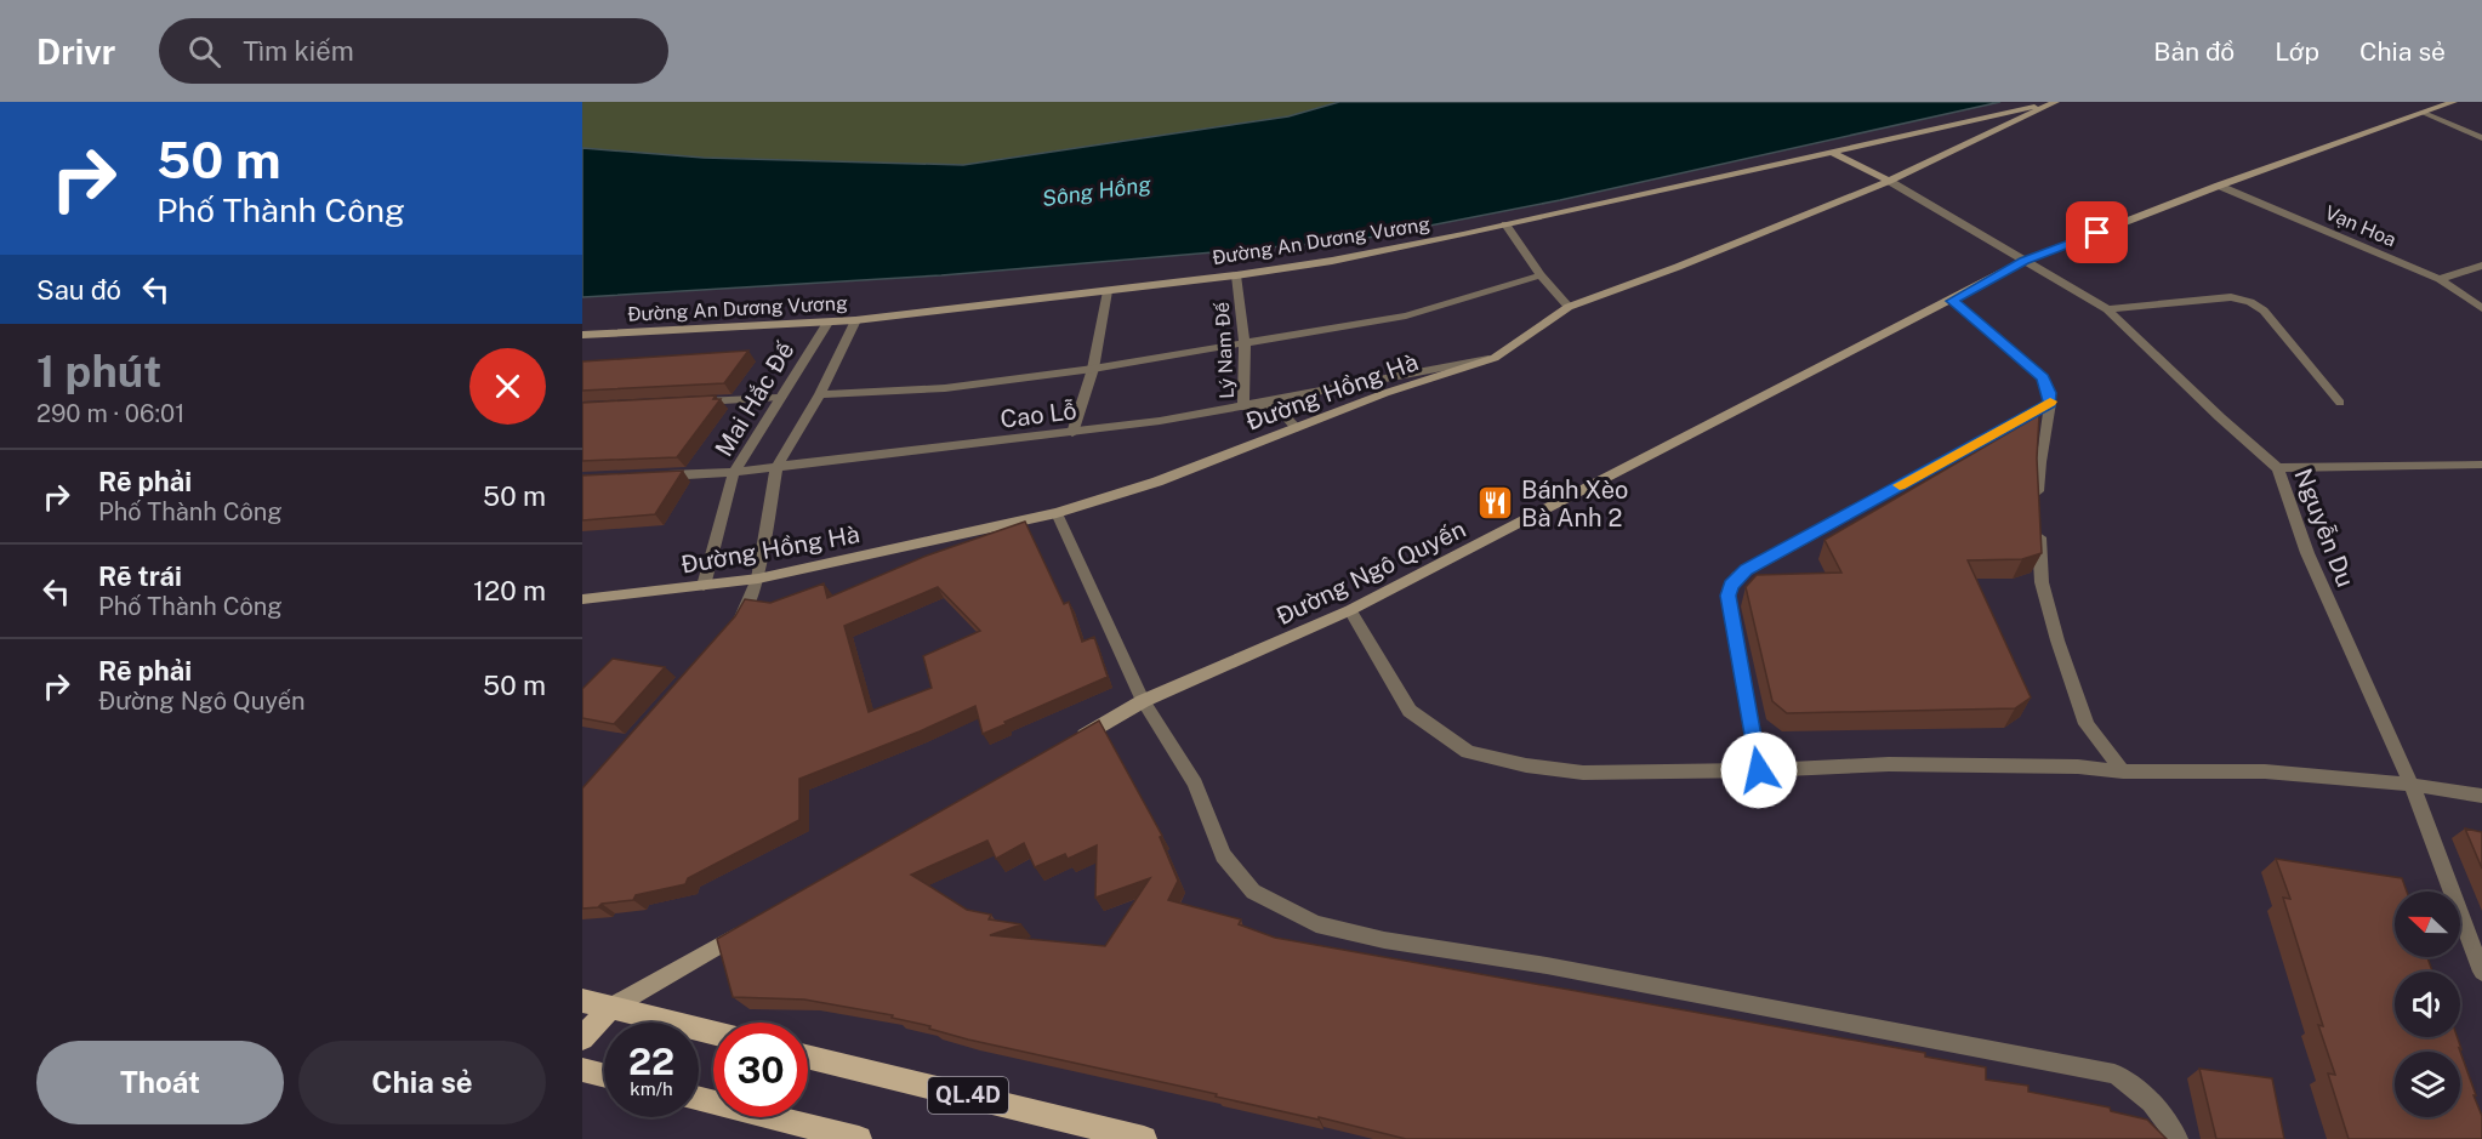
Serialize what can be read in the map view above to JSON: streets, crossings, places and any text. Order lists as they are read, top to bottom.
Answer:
{
  "streets": {
    "main road": ["QL.4D"],
    "street": [
      "Vạn Hoa",
      "Đường An Dương Vương",
      "Lý Nam Đế",
      "Đường Hồng Hà",
      "Mai Hắc Đế",
      "Cao Lỗ",
      "Nguyễn Du",
      "Đường Ngô Quyến"
    ]
  },
  "crossings": [
    ["Vạn Hoa", "Đường Ngô Quyến"],
    ["Đường An Dương Vương", "Lý Nam Đế"],
    ["Đường An Dương Vương", "Đường Hồng Hà"],
    ["Đường An Dương Vương", "Mai Hắc Đế"],
    ["Lý Nam Đế", "Đường Hồng Hà"],
    ["Lý Nam Đế", "Cao Lỗ"],
    ["Đường Hồng Hà", "Mai Hắc Đế"],
    ["Đường Hồng Hà", "Cao Lỗ"],
    ["Đường Hồng Hà", "Nguyễn Du"],
    ["Mai Hắc Đế", "Cao Lỗ"],
    ["Nguyễn Du", "Đường Ngô Quyến"]
  ],
  "water": ["Sông Hồng"],
  "places": {
    "restaurant": ["Bánh Xèo Bà Anh 2"]
  },
  "north": "left",
  "page": {
    "header": "Drivr",
    "search": "Tìm kiếm",
    "nav": ["Bản đồ", "Lớp", "Chia sẻ"],
    "turn": ["50 m", "Phố Thành Công"],
    "then": "Sau đó",
    "heading": ["1 phút", "290 m · 06:01"],
    "list": [
      {
        "name": "Rẽ phải",
        "note": "Phố Thành Công",
        "value": "50 m"
      },
      {
        "name": "Rẽ trái",
        "note": "Phố Thành Công",
        "value": "120 m"
      },
      {
        "name": "Rẽ phải",
        "note": "Đường Ngô Quyến",
        "value": "50 m"
      }
    ],
    "speed": "22 km/h",
    "limit": "30",
    "buttons": ["Thoát", "Chia sẻ"]
  }
}
